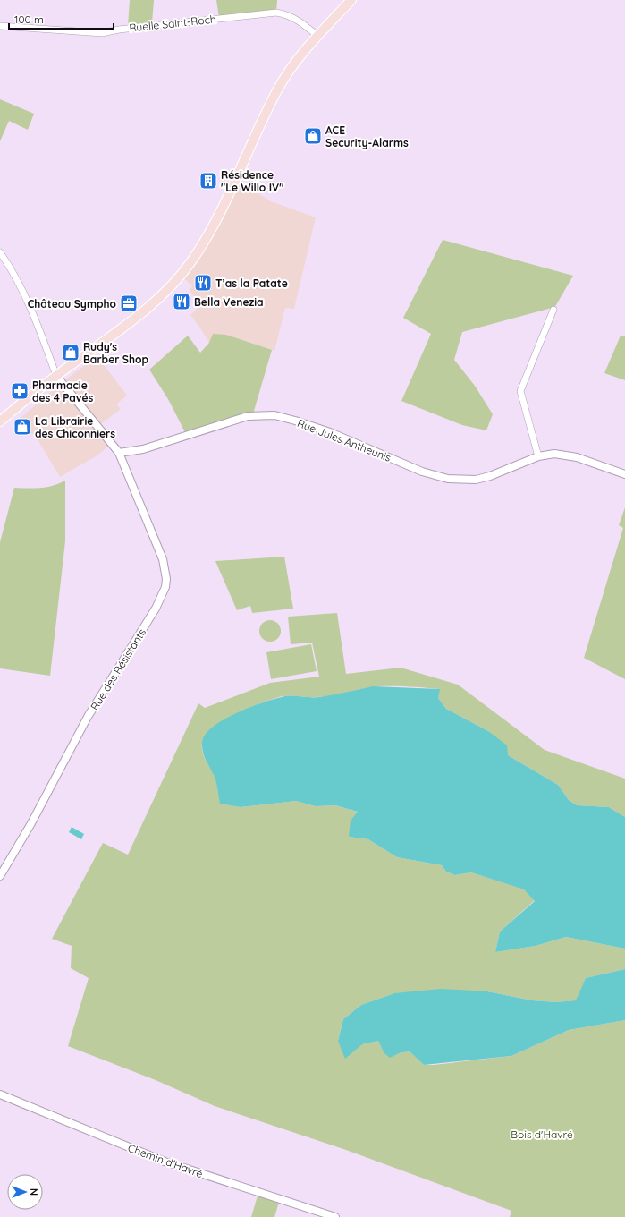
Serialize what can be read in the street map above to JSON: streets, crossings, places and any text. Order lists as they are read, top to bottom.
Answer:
{
  "streets": {
    "street": [
      "Ruelle Saint-Roch",
      "Rue Jules Antheunis",
      "Rue des Résistants",
      "Chemin d'Havré"
    ]
  },
  "crossings": [
    ["Rue Jules Antheunis", "Rue des Résistants"]
  ],
  "parks": ["Bois d'Havré"],
  "places": {
    "shop": ["ACE Security-Alarms", "Rudy's Barber Shop", "La Librairie des Chiconniers"],
    "building": ["Résidence \"Le Willo IV\""],
    "restaurant": ["T’as la Patate", "Bella Venezia"],
    "office": ["Château Sympho"],
    "pharmacy": ["Pharmacie des 4 Pavés"]
  },
  "scale_bar": "100 m",
  "north": "right"
}
